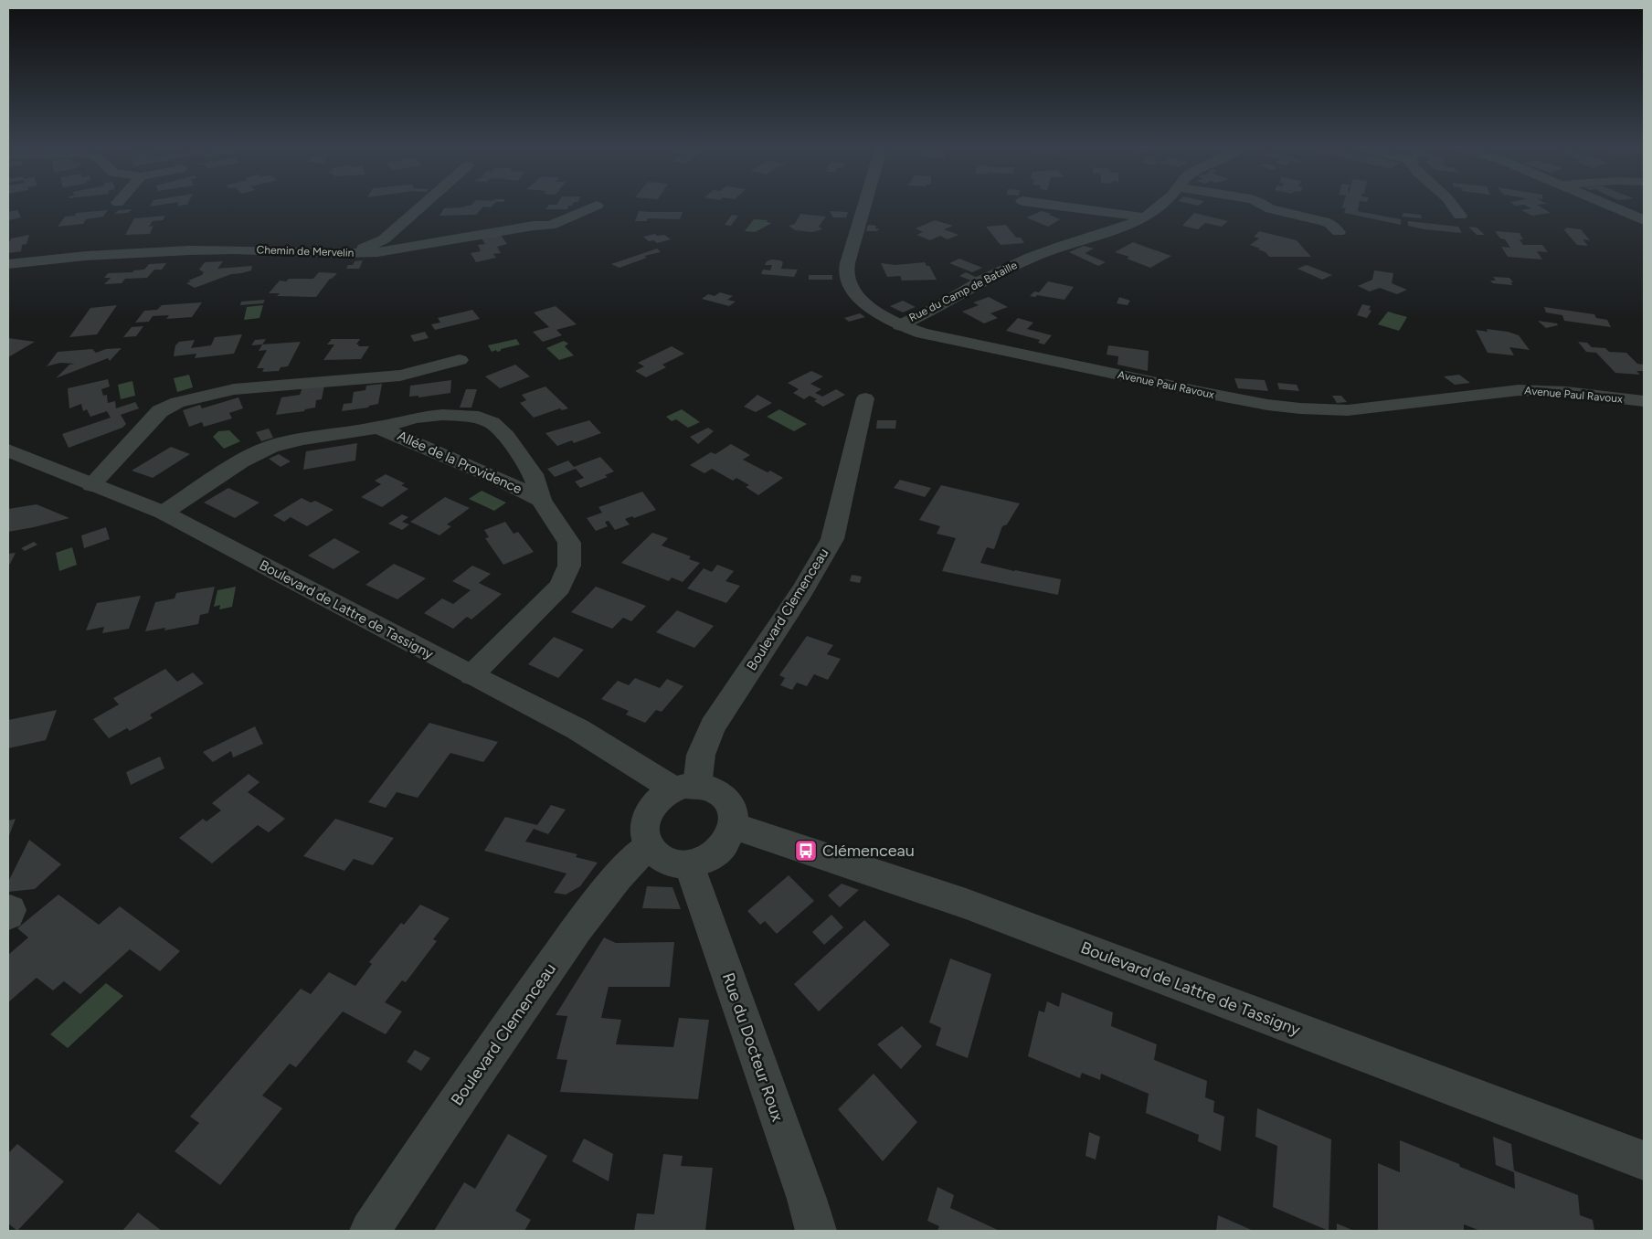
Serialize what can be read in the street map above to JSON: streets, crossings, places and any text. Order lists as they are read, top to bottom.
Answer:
{
  "streets": {
    "street": [
      "Chemin de Mervelin",
      "Rue du Camp de Bataille",
      "Avenue Paul Ravoux",
      "Allée de la Providence",
      "Boulevard de Lattre de Tassigny",
      "Boulevard Clemenceau",
      "Rue du Docteur Roux"
    ]
  },
  "crossings": [
    ["Rue du Camp de Bataille", "Avenue Paul Ravoux"],
    ["Allée de la Providence", "Boulevard de Lattre de Tassigny"],
    ["Boulevard de Lattre de Tassigny", "Boulevard Clemenceau"],
    ["Boulevard de Lattre de Tassigny", "Rue du Docteur Roux"],
    ["Boulevard Clemenceau", "Rue du Docteur Roux"]
  ],
  "places": {
    "bus stop": ["Clémenceau"]
  }
}
